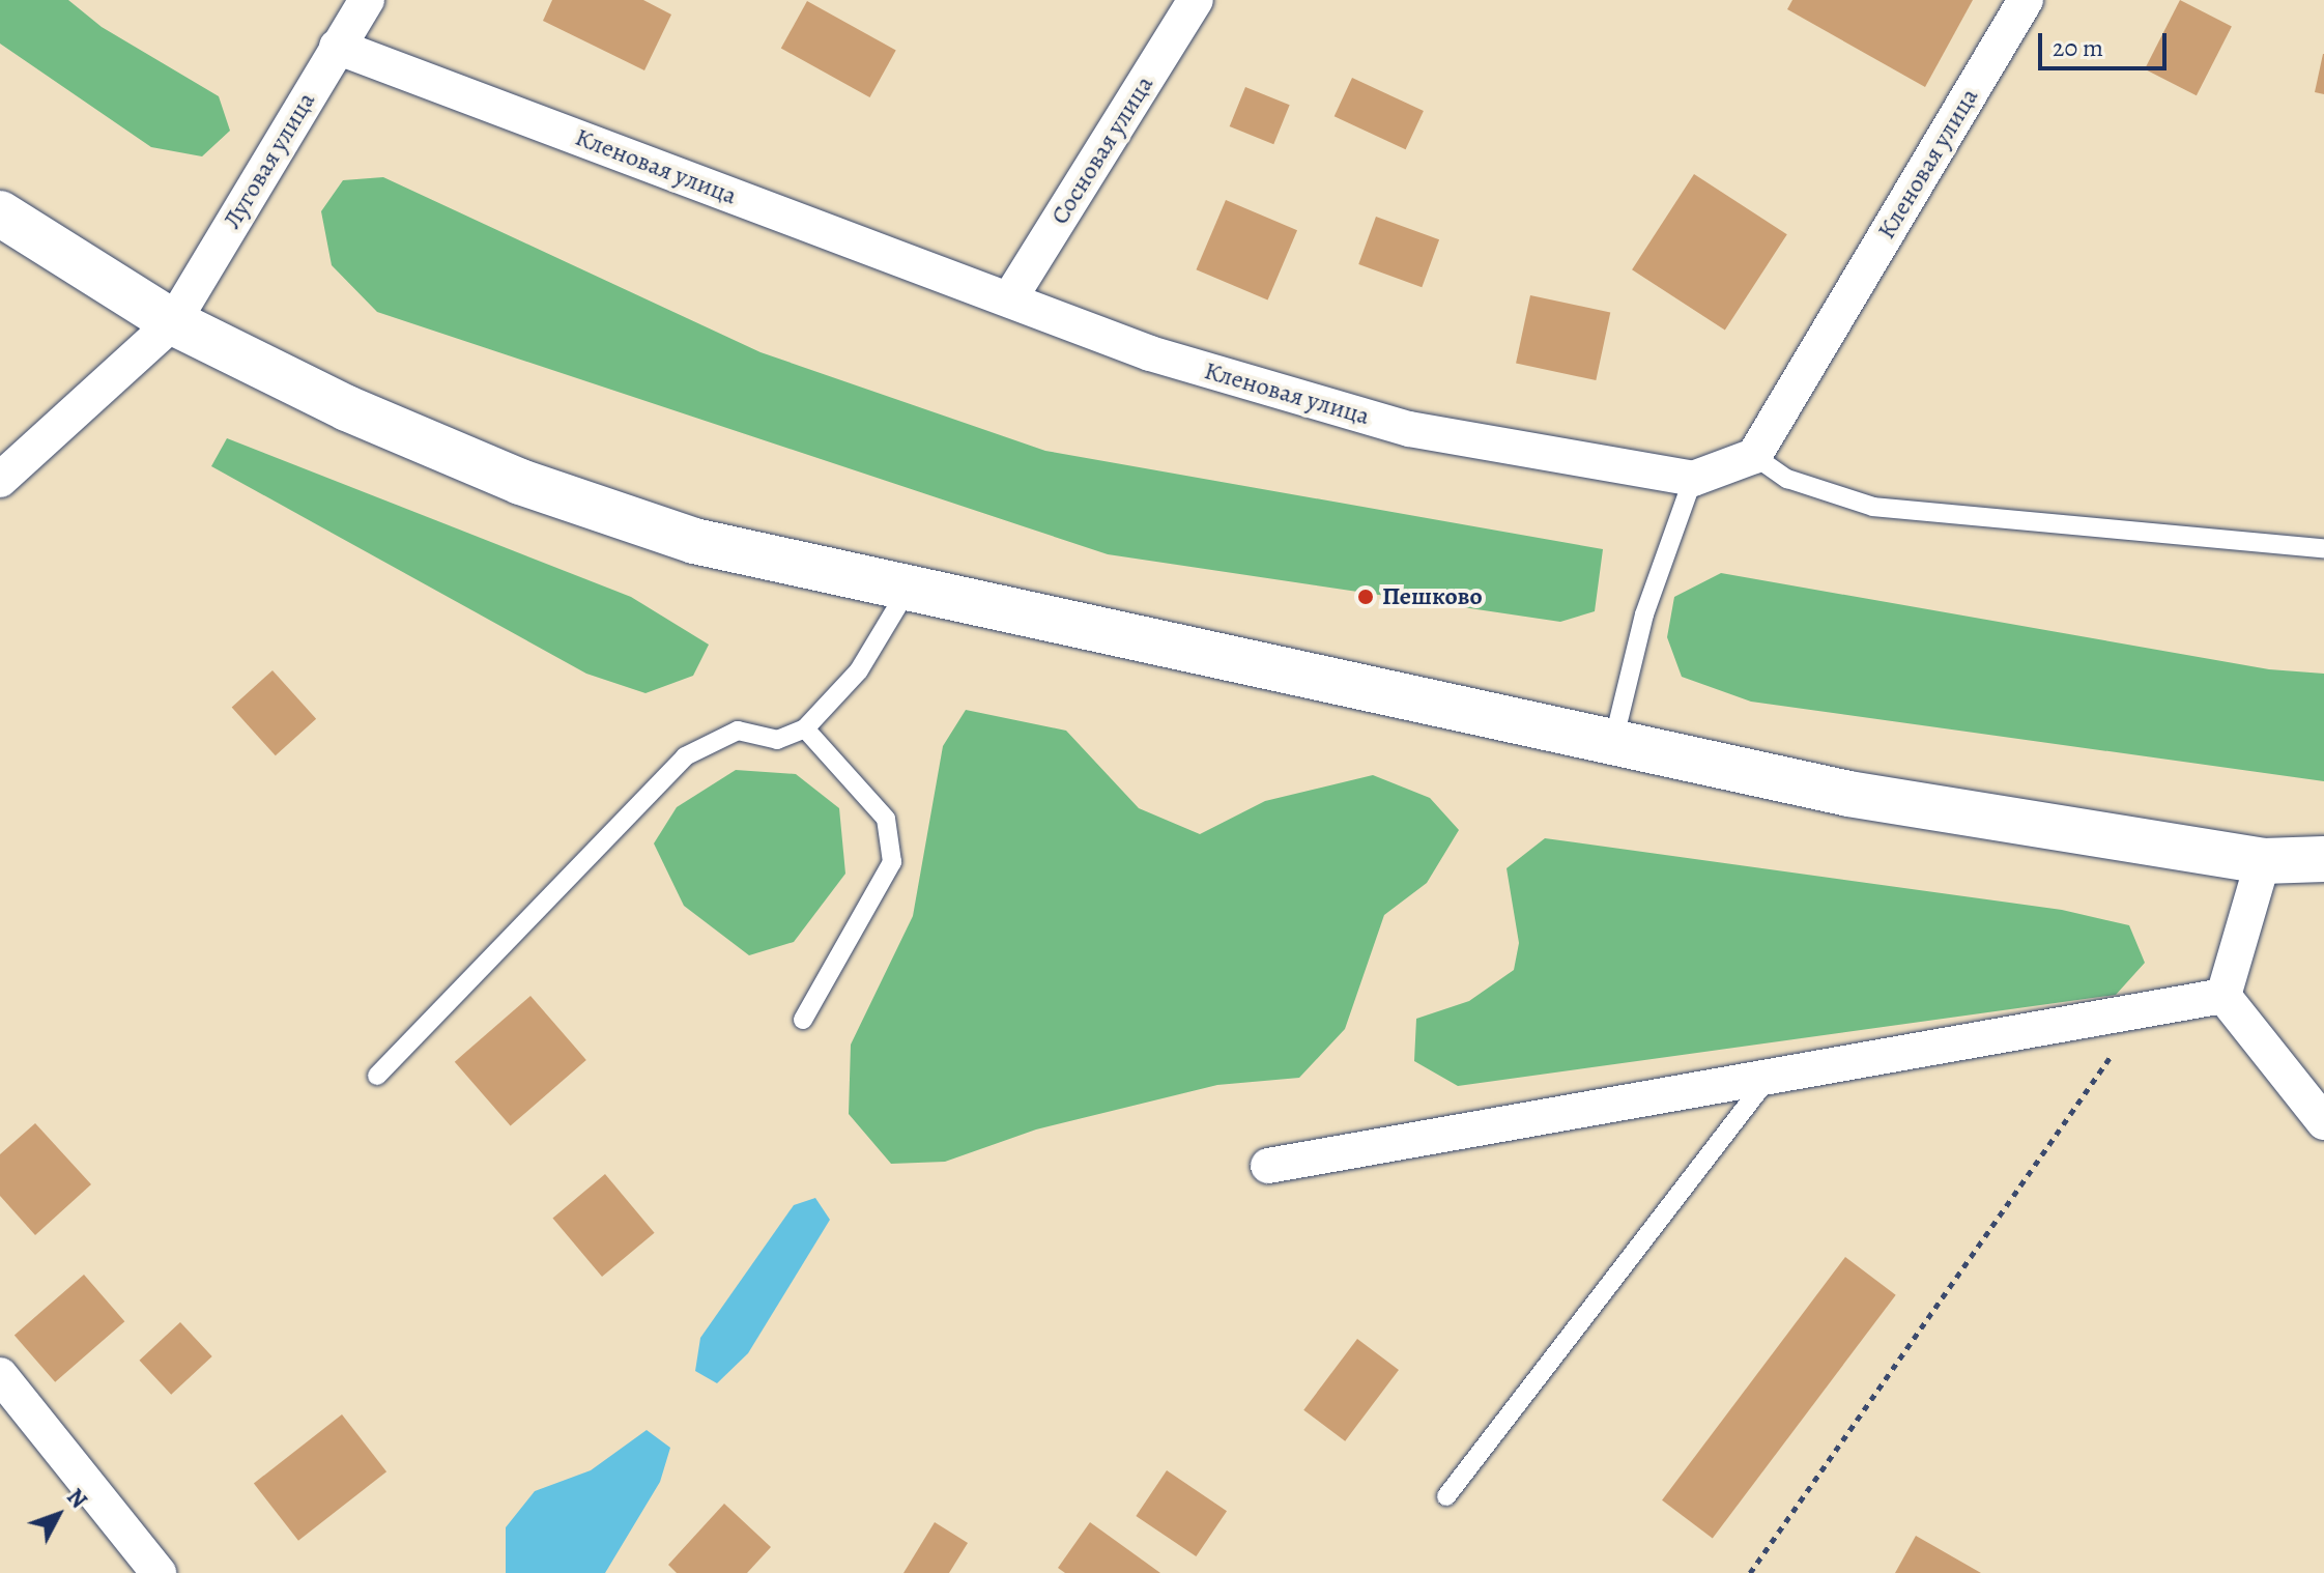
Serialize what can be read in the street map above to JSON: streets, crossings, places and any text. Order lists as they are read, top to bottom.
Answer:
{
  "streets": {
    "street": ["Сосновая улица", "Луговая улица", "Кленовая улица"]
  },
  "crossings": [
    ["Сосновая улица", "Кленовая улица"],
    ["Луговая улица", "Кленовая улица"]
  ],
  "places": ["Пешково"],
  "scale_bar": "20 m",
  "north": "top right"
}
